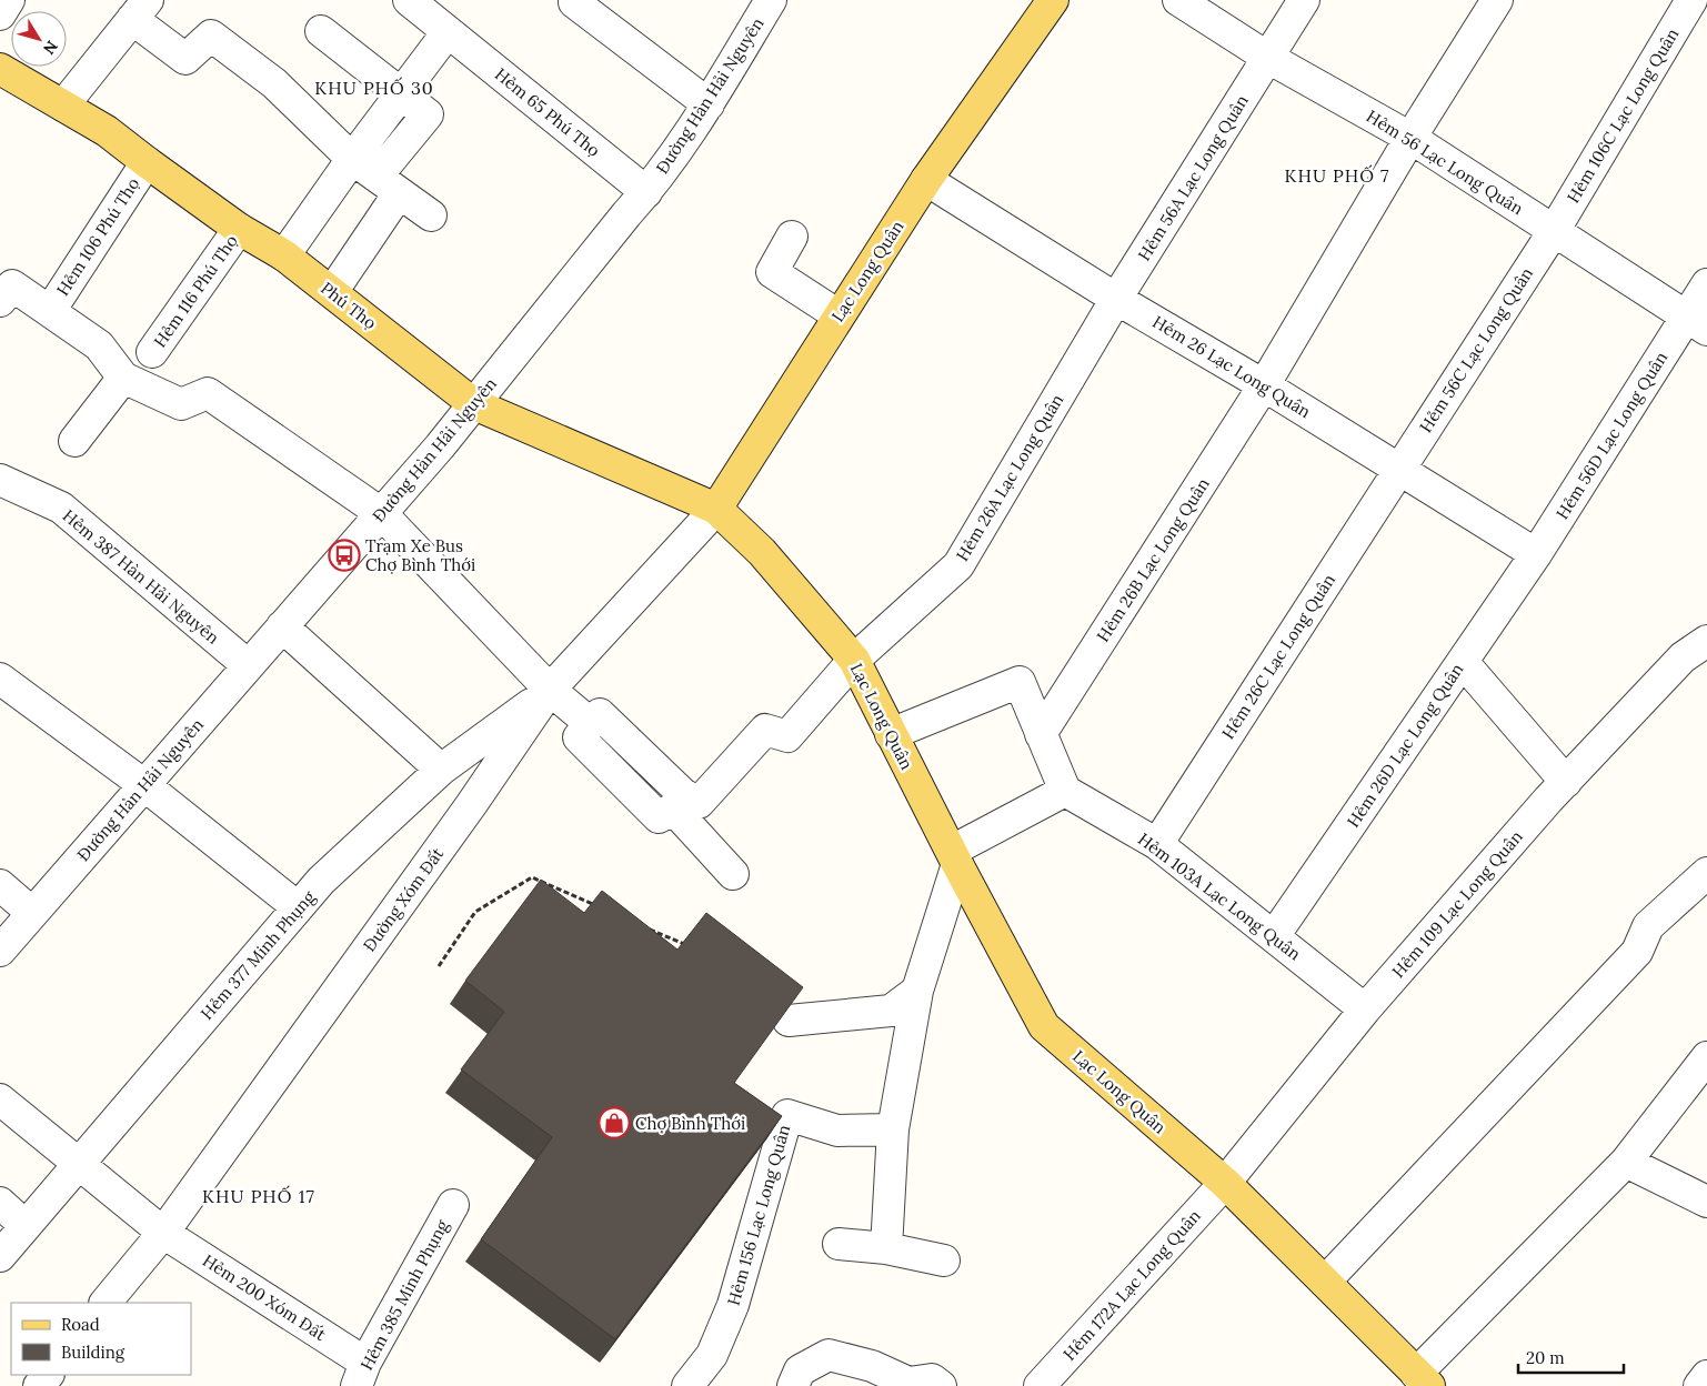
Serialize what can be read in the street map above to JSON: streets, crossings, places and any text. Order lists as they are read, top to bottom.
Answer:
{
  "streets": {
    "main road": ["Lạc Long Quân", "Phú Thọ"],
    "street": [
      "Đường Hàn Hải Nguyên",
      "Hẻm 65 Phú Thọ",
      "Hẻm 106C Lạc Long Quân",
      "Hẻm 56 Lạc Long Quân",
      "Hẻm 56A Lạc Long Quân",
      "Hẻm 106 Phú Thọ",
      "Hẻm 116 Phú Thọ",
      "Hẻm 56C Lạc Long Quân",
      "Hẻm 26 Lạc Long Quân",
      "Hẻm 56D Lạc Long Quân",
      "Hẻm 26A Lạc Long Quân",
      "Hẻm 26B Lạc Long Quân",
      "Hẻm 387 Hàn Hải Nguyên",
      "Hẻm 26C Lạc Long Quân",
      "Hẻm 26D Lạc Long Quân",
      "Hẻm 103A Lạc Long Quân",
      "Đường Xóm Đất",
      "Hẻm 109 Lạc Long Quân",
      "Hẻm 377 Minh Phụng",
      "Hẻm 156 Lạc Long Quân",
      "Hẻm 172A Lạc Long Quân",
      "Hẻm 385 Minh Phụng",
      "Hẻm 200 Xóm Đất"
    ]
  },
  "crossings": [
    ["Đường Hàn Hải Nguyên", "Hẻm 65 Phú Thọ"],
    ["Đường Hàn Hải Nguyên", "Phú Thọ"],
    ["Đường Hàn Hải Nguyên", "Hẻm 387 Hàn Hải Nguyên"],
    ["Hẻm 106C Lạc Long Quân", "Hẻm 56 Lạc Long Quân"],
    ["Hẻm 106C Lạc Long Quân", "Hẻm 56C Lạc Long Quân"],
    ["Hẻm 56 Lạc Long Quân", "Hẻm 56A Lạc Long Quân"],
    ["Hẻm 56 Lạc Long Quân", "Hẻm 56C Lạc Long Quân"],
    ["Hẻm 56 Lạc Long Quân", "Hẻm 56D Lạc Long Quân"],
    ["Hẻm 56 Lạc Long Quân", "Hẻm 26B Lạc Long Quân"],
    ["Hẻm 56A Lạc Long Quân", "Hẻm 26 Lạc Long Quân"],
    ["Hẻm 56A Lạc Long Quân", "Hẻm 26A Lạc Long Quân"],
    ["Hẻm 106 Phú Thọ", "Phú Thọ"],
    ["Lạc Long Quân", "Phú Thọ"],
    ["Lạc Long Quân", "Hẻm 26 Lạc Long Quân"],
    ["Lạc Long Quân", "Hẻm 26A Lạc Long Quân"],
    ["Lạc Long Quân", "Đường Xóm Đất"],
    ["Lạc Long Quân", "Hẻm 109 Lạc Long Quân"],
    ["Lạc Long Quân", "Hẻm 172A Lạc Long Quân"],
    ["Hẻm 116 Phú Thọ", "Phú Thọ"],
    ["Phú Thọ", "Đường Xóm Đất"],
    ["Hẻm 56C Lạc Long Quân", "Hẻm 26 Lạc Long Quân"],
    ["Hẻm 56C Lạc Long Quân", "Hẻm 26C Lạc Long Quân"],
    ["Hẻm 26 Lạc Long Quân", "Hẻm 56D Lạc Long Quân"],
    ["Hẻm 26 Lạc Long Quân", "Hẻm 26A Lạc Long Quân"],
    ["Hẻm 26 Lạc Long Quân", "Hẻm 26B Lạc Long Quân"],
    ["Hẻm 26 Lạc Long Quân", "Hẻm 26C Lạc Long Quân"],
    ["Hẻm 26 Lạc Long Quân", "Hẻm 26D Lạc Long Quân"],
    ["Hẻm 56D Lạc Long Quân", "Hẻm 26D Lạc Long Quân"],
    ["Hẻm 26C Lạc Long Quân", "Hẻm 103A Lạc Long Quân"],
    ["Hẻm 26D Lạc Long Quân", "Hẻm 103A Lạc Long Quân"],
    ["Hẻm 103A Lạc Long Quân", "Hẻm 109 Lạc Long Quân"],
    ["Đường Xóm Đất", "Hẻm 377 Minh Phụng"],
    ["Đường Xóm Đất", "Hẻm 200 Xóm Đất"],
    ["Hẻm 109 Lạc Long Quân", "Hẻm 172A Lạc Long Quân"],
    ["Hẻm 377 Minh Phụng", "Hẻm 200 Xóm Đất"],
    ["Hẻm 385 Minh Phụng", "Hẻm 200 Xóm Đất"]
  ],
  "districts": ["KHU PHỐ 30", "KHU PHỐ 7", "KHU PHỐ 17"],
  "places": {
    "bus stop": ["Trạm Xe Bus Chợ Bình Thới"],
    "shop": ["Chợ Bình Thới"]
  },
  "legend": ["Road", "Building"],
  "scale_bar": "20 m",
  "north": "bottom right"
}
